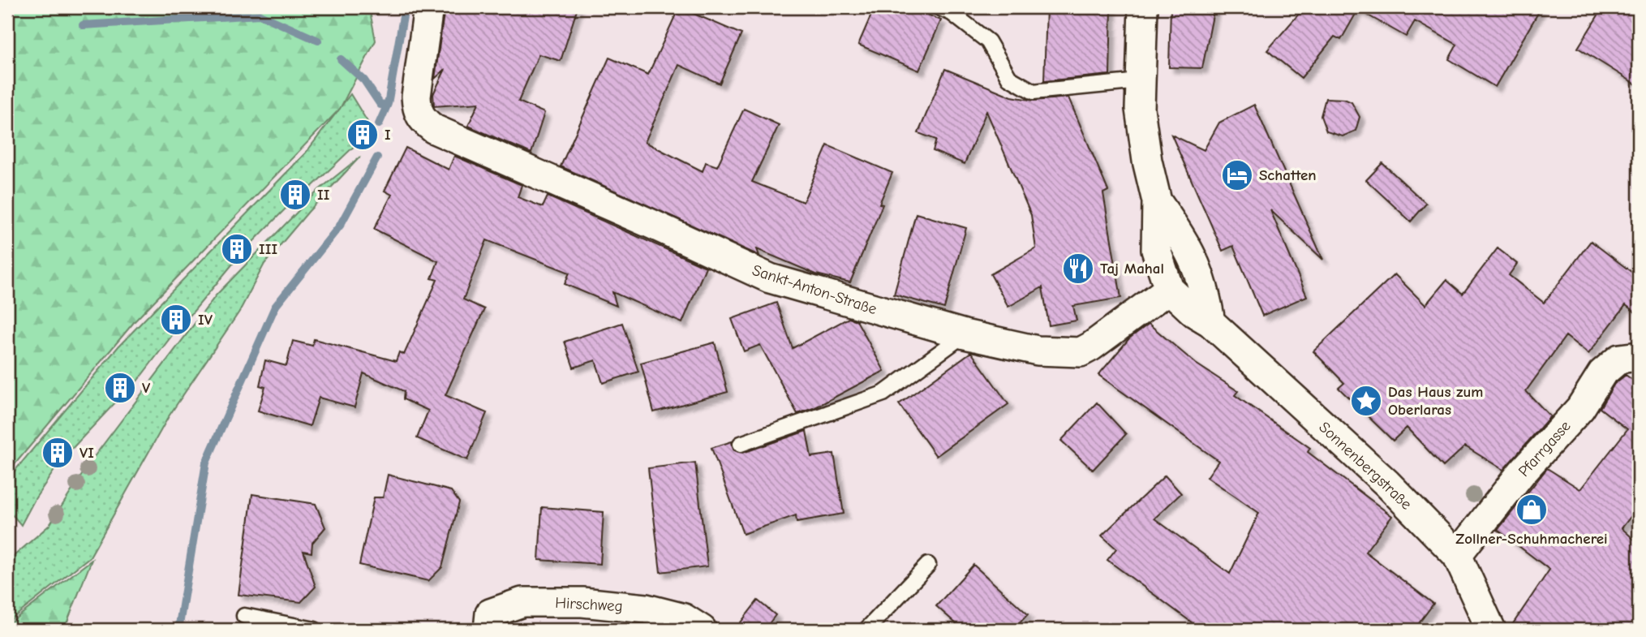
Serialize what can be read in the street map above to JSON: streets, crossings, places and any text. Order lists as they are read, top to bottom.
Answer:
{
  "streets": {
    "street": [
      "Sankt-Anton-Straße",
      "Pfarrgasse",
      "Sonnenbergstraße",
      "Hirschweg"
    ]
  },
  "crossings": [
    ["Sankt-Anton-Straße", "Sonnenbergstraße"],
    ["Pfarrgasse", "Sonnenbergstraße"]
  ],
  "places": {
    "building": [
      "I",
      "II",
      "III",
      "IV",
      "V",
      "VI"
    ],
    "hotel": ["Schatten"],
    "restaurant": ["Taj Mahal"],
    "place": ["Das Haus zum Oberlaras"],
    "shop": ["Zollner-Schuhmacherei"]
  }
}
